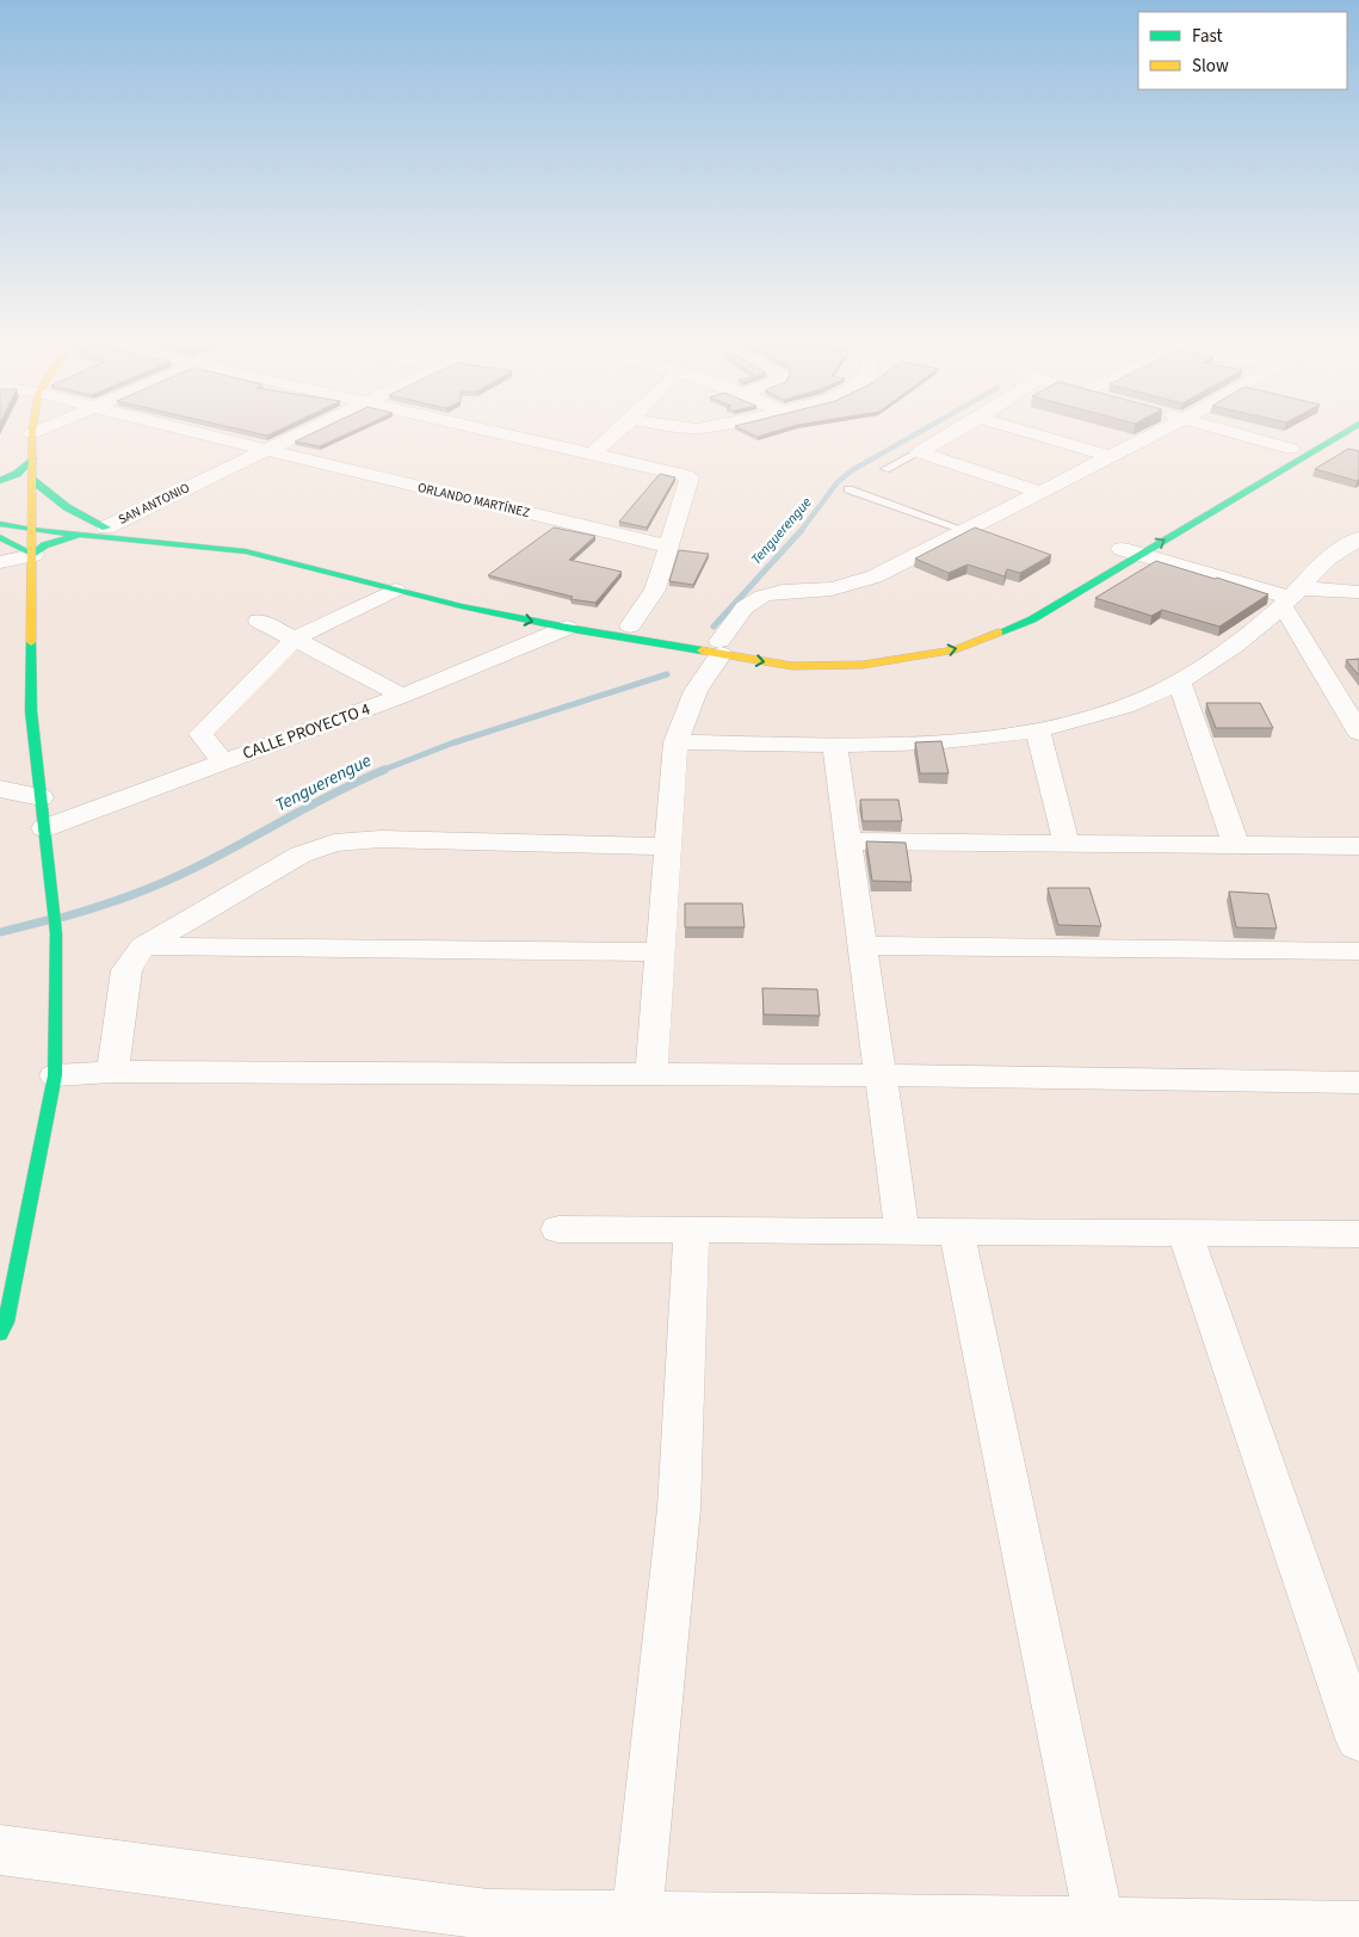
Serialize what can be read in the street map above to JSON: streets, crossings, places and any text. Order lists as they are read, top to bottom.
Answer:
{
  "streets": {
    "street": ["ORLANDO MARTÍNEZ", "SAN ANTONIO", "CALLE PROYECTO 4"]
  },
  "crossings": [
    ["ORLANDO MARTÍNEZ", "SAN ANTONIO"]
  ],
  "water": ["Tenguerengue"],
  "legend": ["Fast", "Slow"]
}
